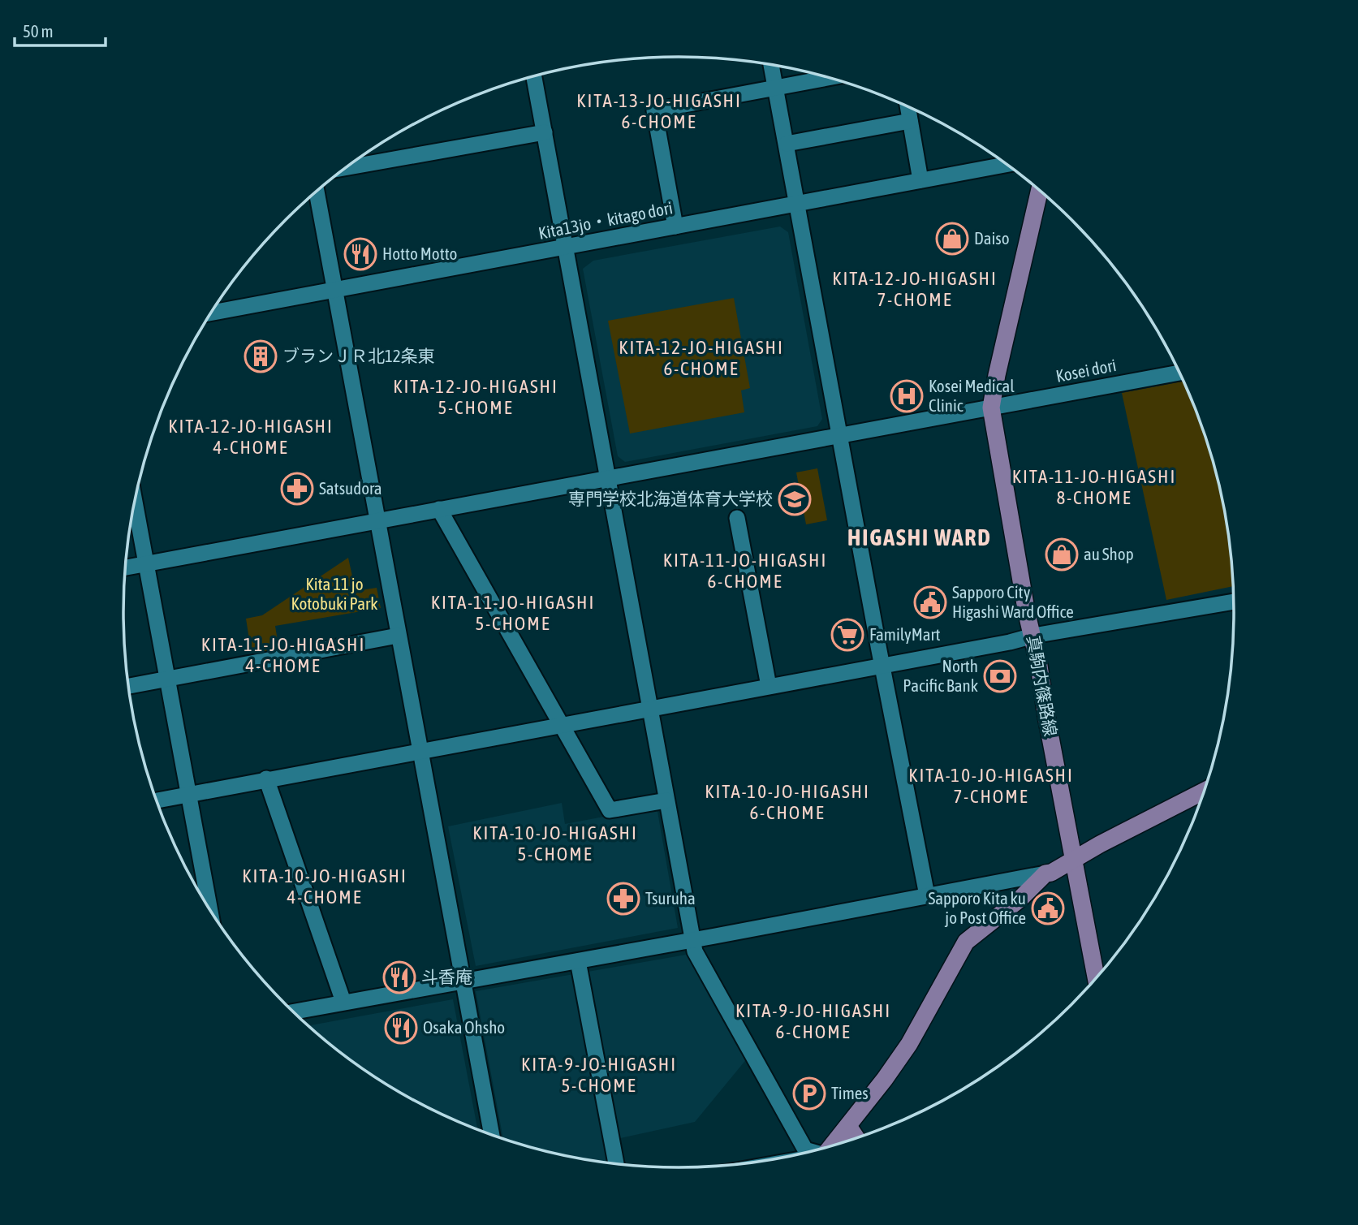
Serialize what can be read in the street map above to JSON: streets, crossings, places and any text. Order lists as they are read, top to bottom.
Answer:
{
  "streets": {
    "main road": ["真駒内篠路線"],
    "street": ["Kita13jo・kitago dori", "Kosei dori"]
  },
  "crossings": [
    ["Kosei dori", "真駒内篠路線"]
  ],
  "districts": [
    "KITA-13-JO-HIGASHI 6-CHOME",
    "KITA-12-JO-HIGASHI 7-CHOME",
    "KITA-12-JO-HIGASHI 6-CHOME",
    "KITA-12-JO-HIGASHI 5-CHOME",
    "KITA-12-JO-HIGASHI 4-CHOME",
    "KITA-11-JO-HIGASHI 8-CHOME",
    "HIGASHI WARD",
    "KITA-11-JO-HIGASHI 6-CHOME",
    "KITA-11-JO-HIGASHI 5-CHOME",
    "KITA-11-JO-HIGASHI 4-CHOME",
    "KITA-10-JO-HIGASHI 7-CHOME",
    "KITA-10-JO-HIGASHI 6-CHOME",
    "KITA-10-JO-HIGASHI 5-CHOME",
    "KITA-10-JO-HIGASHI 4-CHOME",
    "KITA-9-JO-HIGASHI 6-CHOME",
    "KITA-9-JO-HIGASHI 5-CHOME"
  ],
  "parks": ["Kita 11 jo Kotobuki Park"],
  "places": {
    "shop": ["Daiso", "au Shop"],
    "restaurant": ["Hotto Motto", "斗香庵", "Osaka Ohsho"],
    "building": ["ブランＪＲ北12条東"],
    "hospital": ["Kosei Medical Clinic"],
    "pharmacy": ["Satsudora", "Tsuruha"],
    "school or university": ["専門学校北海道体育大学校"],
    "public building": ["Sapporo City Higashi Ward Office", "Sapporo Kita ku jo Post Office"],
    "supermarket": ["FamilyMart"],
    "bank": ["North Pacific Bank"],
    "parking": ["Times"]
  },
  "scale_bar": "50 m"
}
